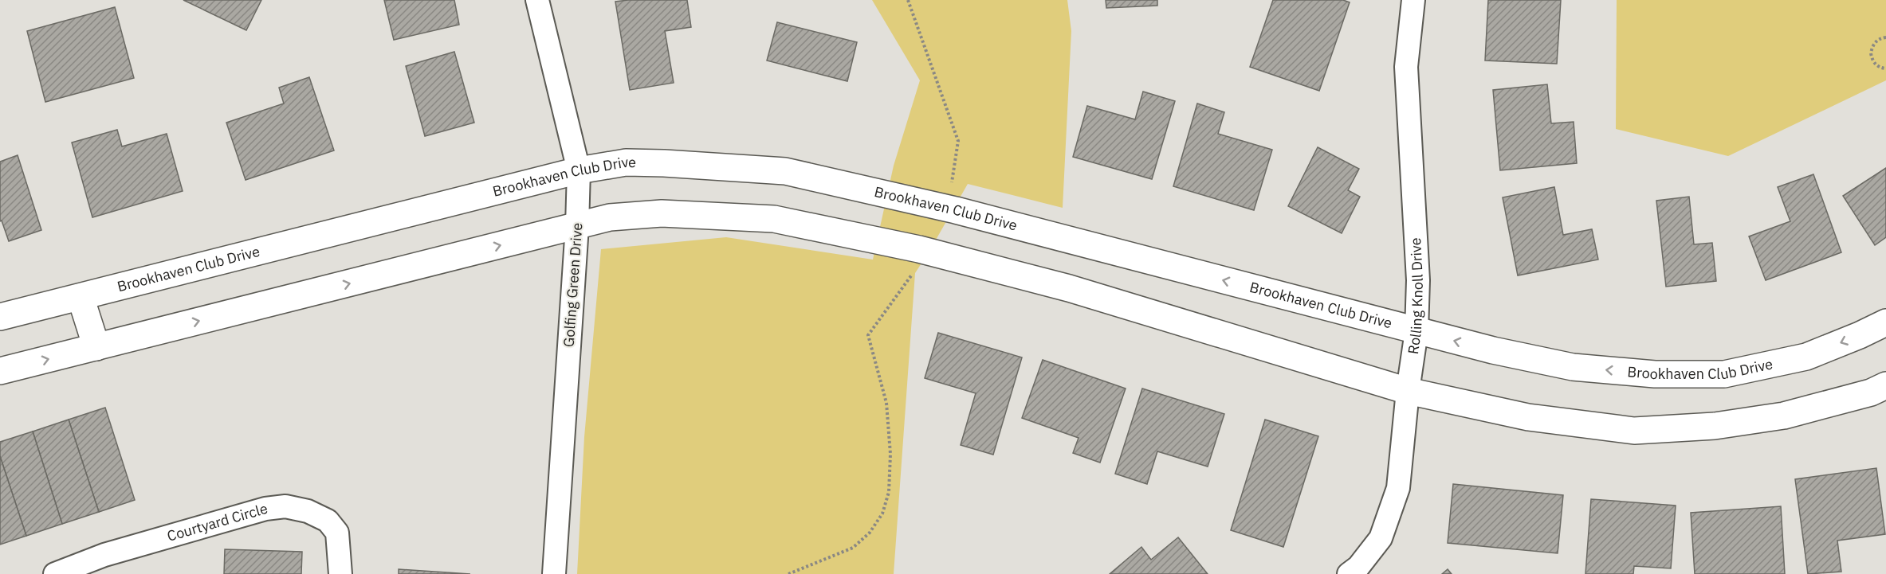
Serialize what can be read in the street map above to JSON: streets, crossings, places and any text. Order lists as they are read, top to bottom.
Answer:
{
  "streets": {
    "main road": ["Brookhaven Club Drive"],
    "street": ["Golfing Green Drive", "Rolling Knoll Drive", "Courtyard Circle"]
  },
  "crossings": [
    ["Brookhaven Club Drive", "Golfing Green Drive"],
    ["Brookhaven Club Drive", "Rolling Knoll Drive"]
  ]
}
